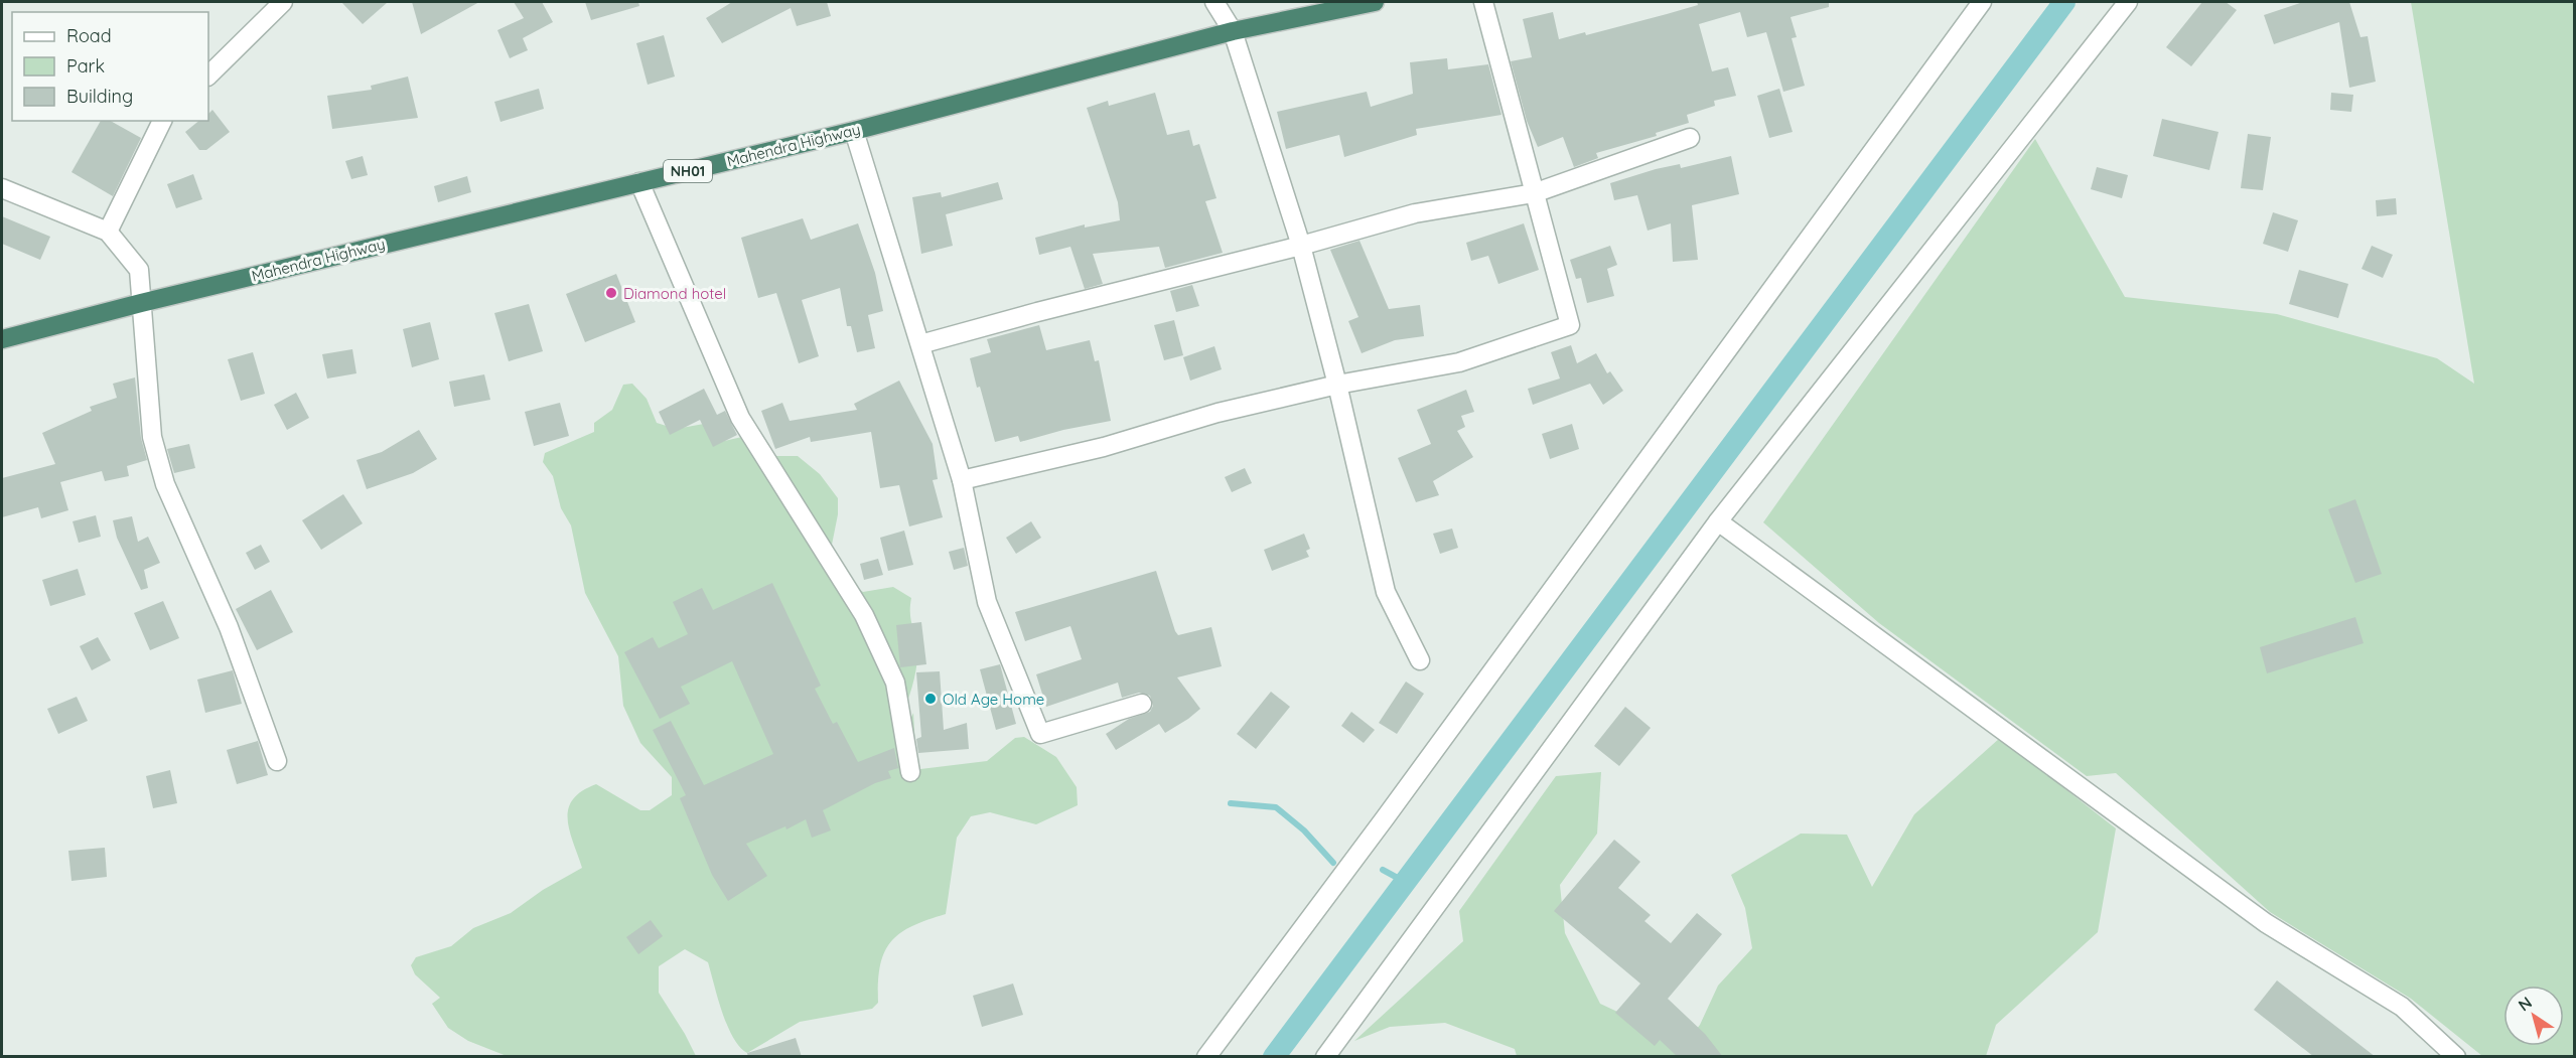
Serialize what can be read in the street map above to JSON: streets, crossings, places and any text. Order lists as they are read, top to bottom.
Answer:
{
  "streets": {
    "highway": ["Mahendra Highway", "NH01"]
  },
  "places": ["Diamond hotel", "Old Age Home"],
  "legend": ["Road", "Park", "Building"],
  "north": "top left"
}
